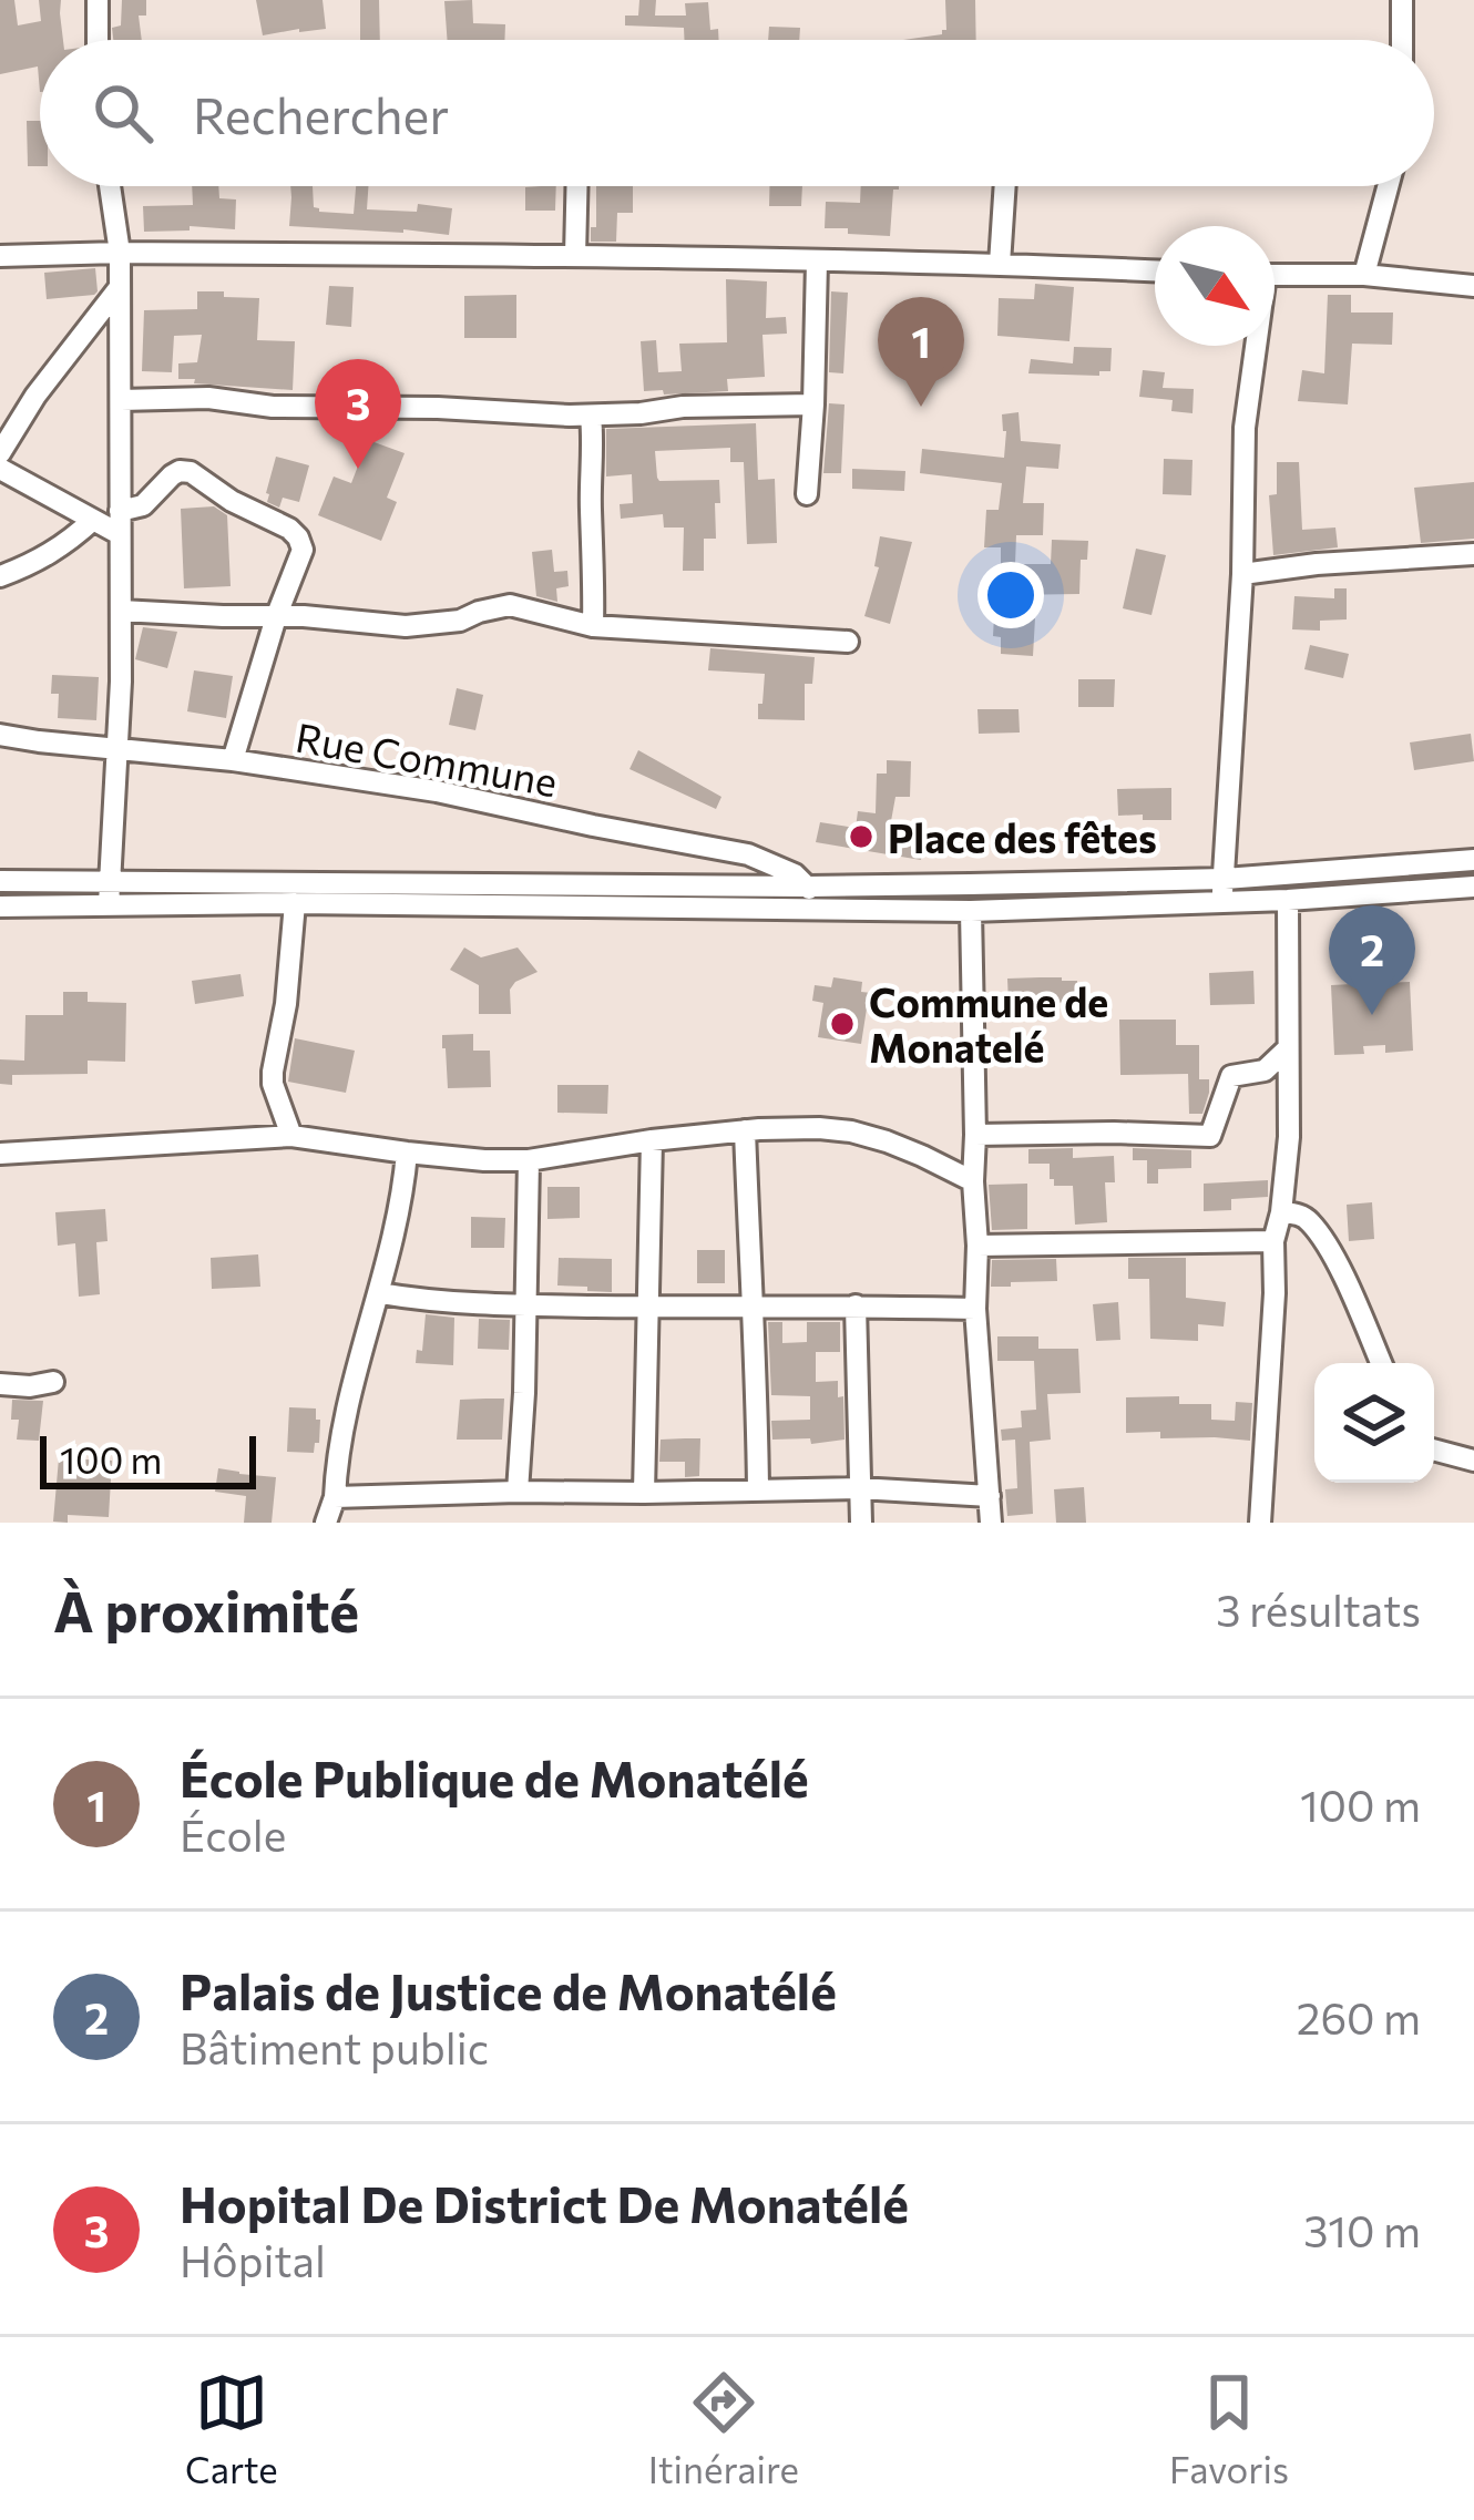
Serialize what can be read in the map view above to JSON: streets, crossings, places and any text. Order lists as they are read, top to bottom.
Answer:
{
  "streets": {
    "street": ["Rue Commune"]
  },
  "places": ["Place des fêtes", "Commune de Monatelé"],
  "scale_bar": "100 m",
  "north": "bottom right",
  "page": {
    "search": "Rechercher",
    "pins": ["1", "3", "2"],
    "scale": "100 m",
    "heading": ["À proximité", "3 résultats"],
    "list": [
      {
        "mark": "1",
        "name": "École Publique de Monatélé",
        "note": "École",
        "value": "100 m"
      },
      {
        "mark": "2",
        "name": "Palais de Justice de Monatélé",
        "note": "Bâtiment public",
        "value": "260 m"
      },
      {
        "mark": "3",
        "name": "Hopital De District De Monatélé",
        "note": "Hôpital",
        "value": "310 m"
      }
    ],
    "nav": ["Carte", "Itinéraire", "Favoris"]
  }
}
